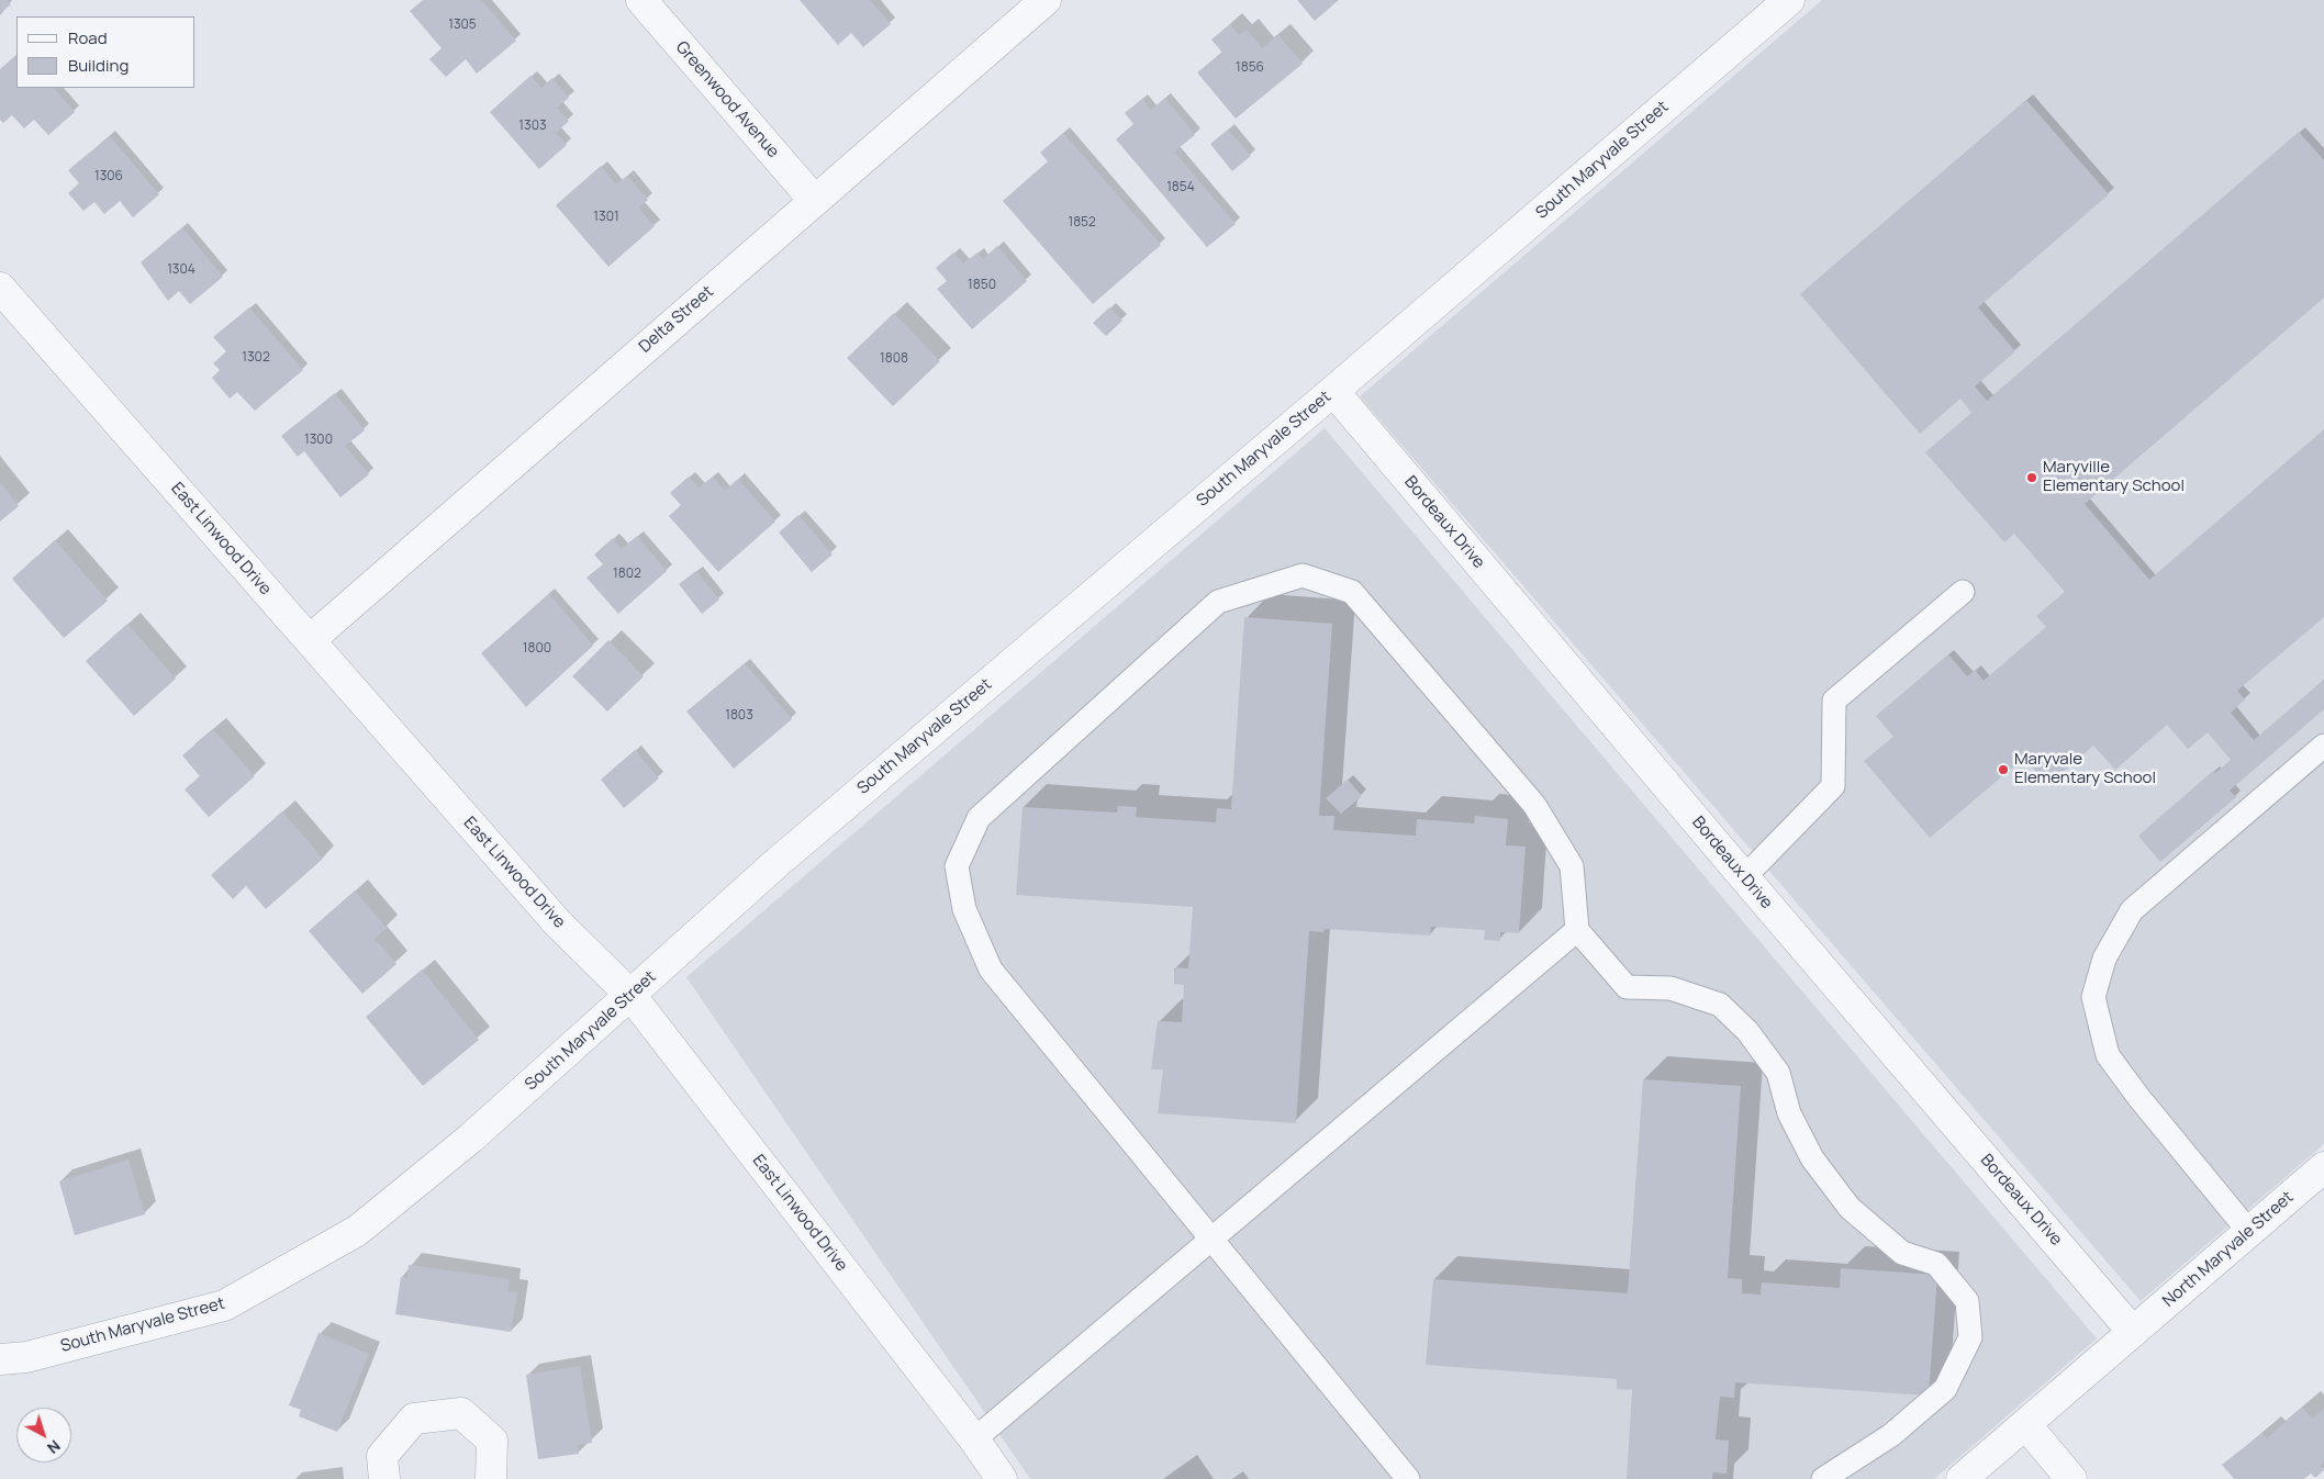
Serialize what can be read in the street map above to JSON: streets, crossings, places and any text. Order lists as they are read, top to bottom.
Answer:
{
  "streets": {
    "street": [
      "Greenwood Avenue",
      "South Maryvale Street",
      "Delta Street",
      "Bordeaux Drive",
      "East Linwood Drive",
      "North Maryvale Street"
    ]
  },
  "crossings": [
    ["Greenwood Avenue", "Delta Street"],
    ["South Maryvale Street", "Bordeaux Drive"],
    ["South Maryvale Street", "East Linwood Drive"],
    ["Delta Street", "East Linwood Drive"],
    ["Bordeaux Drive", "North Maryvale Street"]
  ],
  "places": ["Maryville Elementary School", "Maryvale Elementary School"],
  "house_numbers": [
    "1305",
    "1856",
    "1303",
    "1306",
    "1854",
    "1301",
    "1852",
    "1304",
    "1850",
    "1302",
    "1808",
    "1300",
    "1802",
    "1800",
    "1803"
  ],
  "legend": ["Road", "Building"],
  "north": "bottom right"
}
